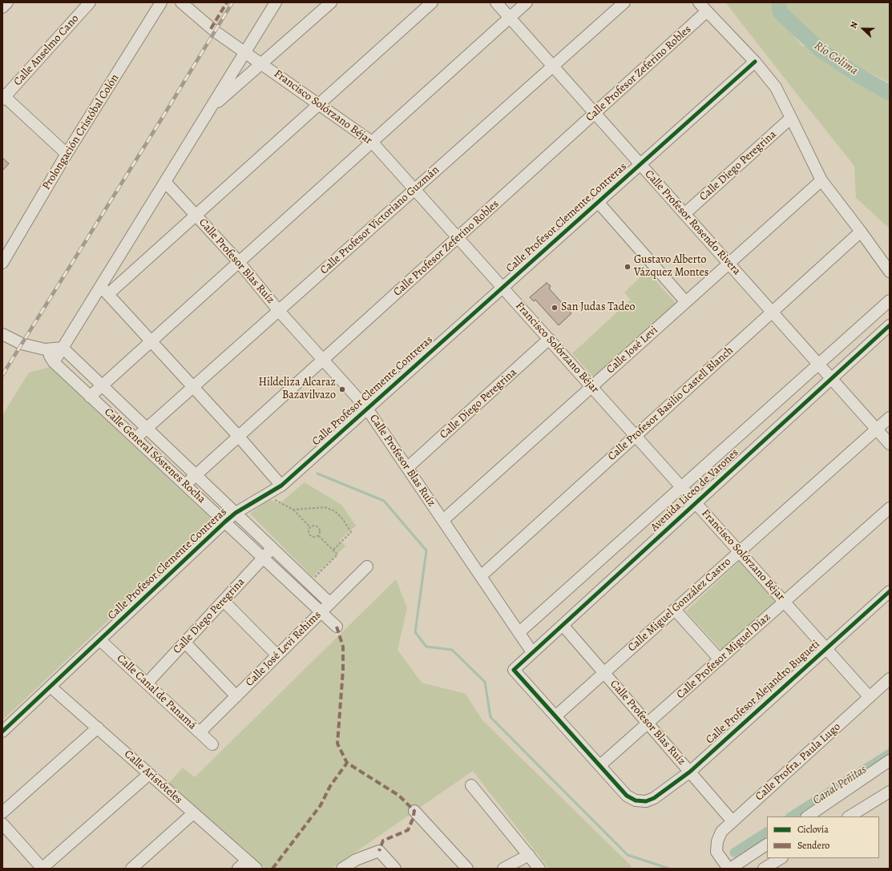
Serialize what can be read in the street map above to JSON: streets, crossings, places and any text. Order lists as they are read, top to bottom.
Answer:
{
  "streets": {
    "street": [
      "Calle Anselmo Cano",
      "Calle Profesor Zeferino Robles",
      "Francisco Solórzano Béjar",
      "Prolongación Cristóbal Colón",
      "Calle Diego Peregrina",
      "Calle Profesor Clemente Contreras",
      "Calle Profesor Victoriano Guzmán",
      "Calle Profesor Rosendo Rivera",
      "Calle Profesor Blas Ruíz",
      "Calle José Levi",
      "Calle Profesor Basilio Castell Blanch",
      "Calle General Sóstenes Rocha",
      "Avenida Liceo de Varones",
      "Calle Miguel González Castro",
      "Calle José Levi Rehims",
      "Calle Profesor Miguel Díaz",
      "Calle Canal de Panamá",
      "Calle Profesor Alejandro Bugueti",
      "Calle Profra. Paula Lugo",
      "Calle Aristóteles"
    ]
  },
  "crossings": [
    ["Calle Profesor Zeferino Robles", "Francisco Solórzano Béjar"],
    ["Calle Profesor Zeferino Robles", "Calle Profesor Rosendo Rivera"],
    ["Calle Profesor Zeferino Robles", "Calle Profesor Blas Ruíz"],
    ["Calle Profesor Zeferino Robles", "Calle General Sóstenes Rocha"],
    ["Francisco Solórzano Béjar", "Calle Diego Peregrina"],
    ["Francisco Solórzano Béjar", "Calle Profesor Clemente Contreras"],
    ["Francisco Solórzano Béjar", "Calle Profesor Victoriano Guzmán"],
    ["Francisco Solórzano Béjar", "Calle José Levi"],
    ["Francisco Solórzano Béjar", "Calle Profesor Basilio Castell Blanch"],
    ["Francisco Solórzano Béjar", "Avenida Liceo de Varones"],
    ["Francisco Solórzano Béjar", "Calle Miguel González Castro"],
    ["Francisco Solórzano Béjar", "Calle Profesor Miguel Díaz"],
    ["Francisco Solórzano Béjar", "Calle Profesor Alejandro Bugueti"],
    ["Francisco Solórzano Béjar", "Calle Profra. Paula Lugo"],
    ["Calle Diego Peregrina", "Calle Profesor Rosendo Rivera"],
    ["Calle Diego Peregrina", "Calle Profesor Blas Ruíz"],
    ["Calle Diego Peregrina", "Calle General Sóstenes Rocha"],
    ["Calle Diego Peregrina", "Calle Canal de Panamá"],
    ["Calle Profesor Clemente Contreras", "Calle Profesor Rosendo Rivera"],
    ["Calle Profesor Clemente Contreras", "Calle Profesor Blas Ruíz"],
    ["Calle Profesor Clemente Contreras", "Calle General Sóstenes Rocha"],
    ["Calle Profesor Clemente Contreras", "Calle Canal de Panamá"],
    ["Calle Profesor Clemente Contreras", "Calle Aristóteles"],
    ["Calle Profesor Victoriano Guzmán", "Calle Profesor Rosendo Rivera"],
    ["Calle Profesor Victoriano Guzmán", "Calle Profesor Blas Ruíz"],
    ["Calle Profesor Victoriano Guzmán", "Calle General Sóstenes Rocha"],
    ["Calle Profesor Rosendo Rivera", "Calle José Levi"],
    ["Calle Profesor Rosendo Rivera", "Calle Profesor Basilio Castell Blanch"],
    ["Calle Profesor Rosendo Rivera", "Avenida Liceo de Varones"],
    ["Calle Profesor Rosendo Rivera", "Calle Miguel González Castro"],
    ["Calle Profesor Blas Ruíz", "Calle José Levi"],
    ["Calle Profesor Blas Ruíz", "Calle Profesor Basilio Castell Blanch"],
    ["Calle Profesor Blas Ruíz", "Avenida Liceo de Varones"],
    ["Calle Profesor Blas Ruíz", "Calle Miguel González Castro"],
    ["Calle Profesor Blas Ruíz", "Calle Profesor Miguel Díaz"],
    ["Calle Profesor Blas Ruíz", "Calle Profesor Alejandro Bugueti"],
    ["Calle Profesor Blas Ruíz", "Calle Profra. Paula Lugo"],
    ["Calle General Sóstenes Rocha", "Calle José Levi Rehims"],
    ["Avenida Liceo de Varones", "Calle Miguel González Castro"],
    ["Calle José Levi Rehims", "Calle Canal de Panamá"],
    ["Calle Profesor Miguel Díaz", "Calle Profesor Alejandro Bugueti"]
  ],
  "water": ["Río Colima", "Canal Peñitas"],
  "places": ["Gustavo Alberto Vázquez Montes", "San Judas Tadeo", "Hildeliza Alcaraz Bazavilvazo"],
  "legend": ["Ciclovía", "Sendero"],
  "north": "left"
}
